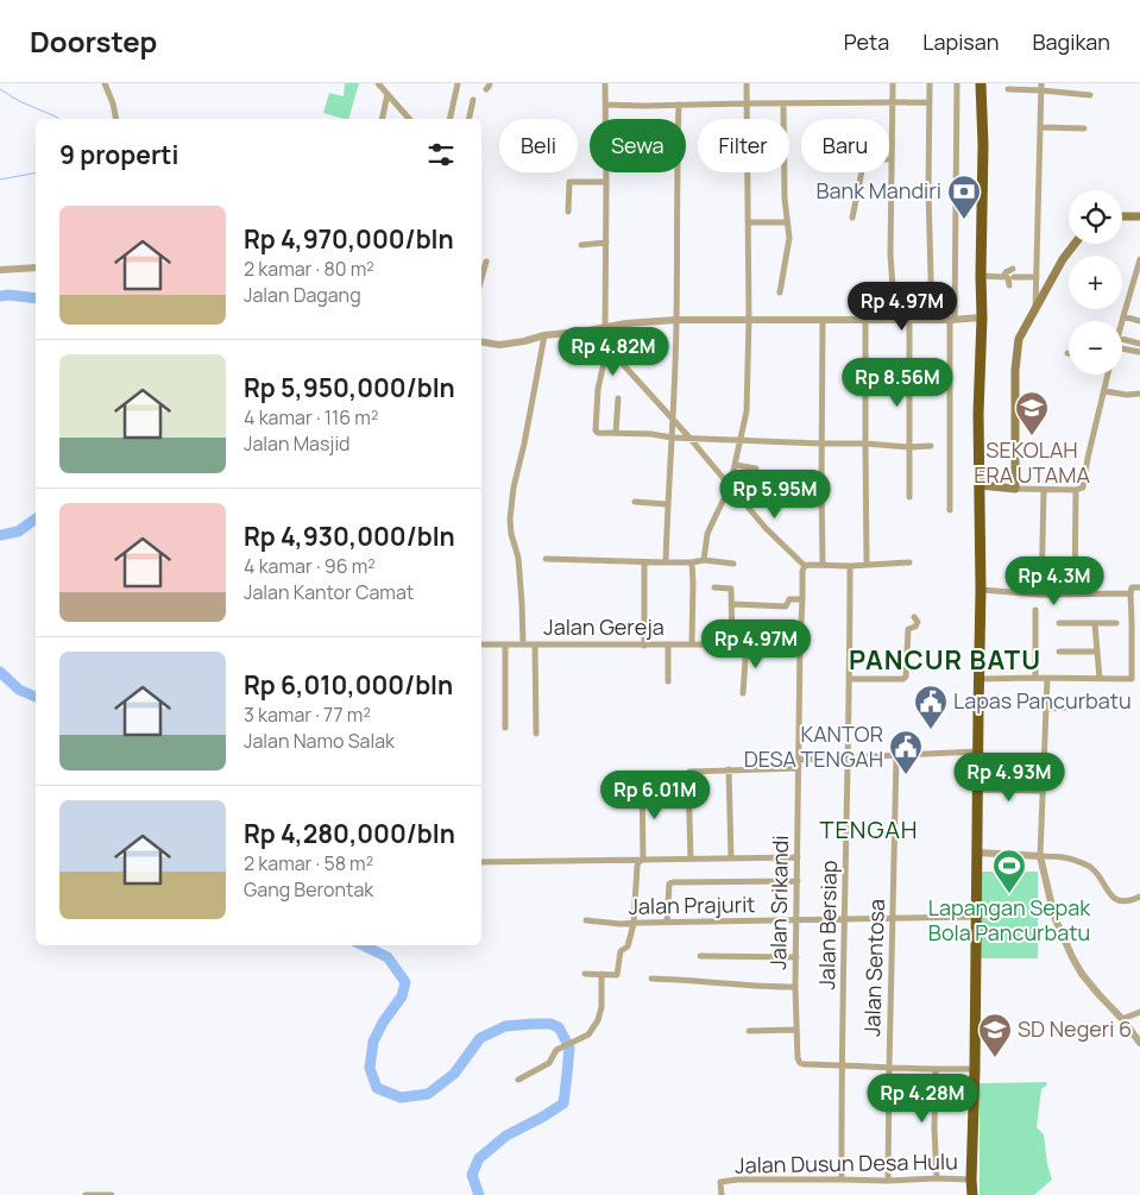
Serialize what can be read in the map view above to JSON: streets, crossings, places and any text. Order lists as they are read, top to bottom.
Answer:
{
  "streets": {
    "street": [
      "Jalan Gereja",
      "Jalan Srikandi",
      "Jalan Prajurit",
      "Jalan Bersiap",
      "Jalan Sentosa",
      "Jalan Dusun Desa Hulu"
    ]
  },
  "crossings": [
    ["Jalan Gereja", "Jalan Srikandi"],
    ["Jalan Srikandi", "Jalan Prajurit"],
    ["Jalan Srikandi", "Jalan Bersiap"],
    ["Jalan Srikandi", "Jalan Sentosa"],
    ["Jalan Prajurit", "Jalan Bersiap"],
    ["Jalan Prajurit", "Jalan Sentosa"],
    ["Jalan Bersiap", "Jalan Dusun Desa Hulu"],
    ["Jalan Sentosa", "Jalan Dusun Desa Hulu"]
  ],
  "districts": ["PANCUR BATU", "TENGAH"],
  "places": {
    "bank": ["Bank Mandiri"],
    "school or university": ["SEKOLAH ERA UTAMA", "SD Negeri 6"],
    "public building": ["Lapas Pancurbatu", "KANTOR DESA TENGAH"],
    "sports": ["Lapangan Sepak Bola Pancurbatu"]
  },
  "page": {
    "header": "Doorstep",
    "nav": ["Peta", "Lapisan", "Bagikan"],
    "chip": [
      "Beli",
      "Sewa",
      "Filter",
      "Baru"
    ],
    "heading": "9 properti",
    "map_buttons": ["+", "−"],
    "list": [
      {
        "name": "Rp 4,970,000/bln",
        "note": "2 kamar · 80 m² · Jalan Dagang"
      },
      {
        "name": "Rp 5,950,000/bln",
        "note": "4 kamar · 116 m² · Jalan Masjid"
      },
      {
        "name": "Rp 4,930,000/bln",
        "note": "4 kamar · 96 m² · Jalan Kantor Camat"
      },
      {
        "name": "Rp 6,010,000/bln",
        "note": "3 kamar · 77 m² · Jalan Namo Salak"
      },
      {
        "name": "Rp 4,280,000/bln",
        "note": "2 kamar · 58 m² · Gang Berontak"
      }
    ],
    "price": [
      "Rp 4.97M",
      "Rp 4.82M",
      "Rp 8.56M",
      "Rp 5.95M",
      "Rp 4.3M",
      "Rp 4.97M",
      "Rp 4.93M",
      "Rp 6.01M",
      "Rp 4.28M"
    ]
  }
}
